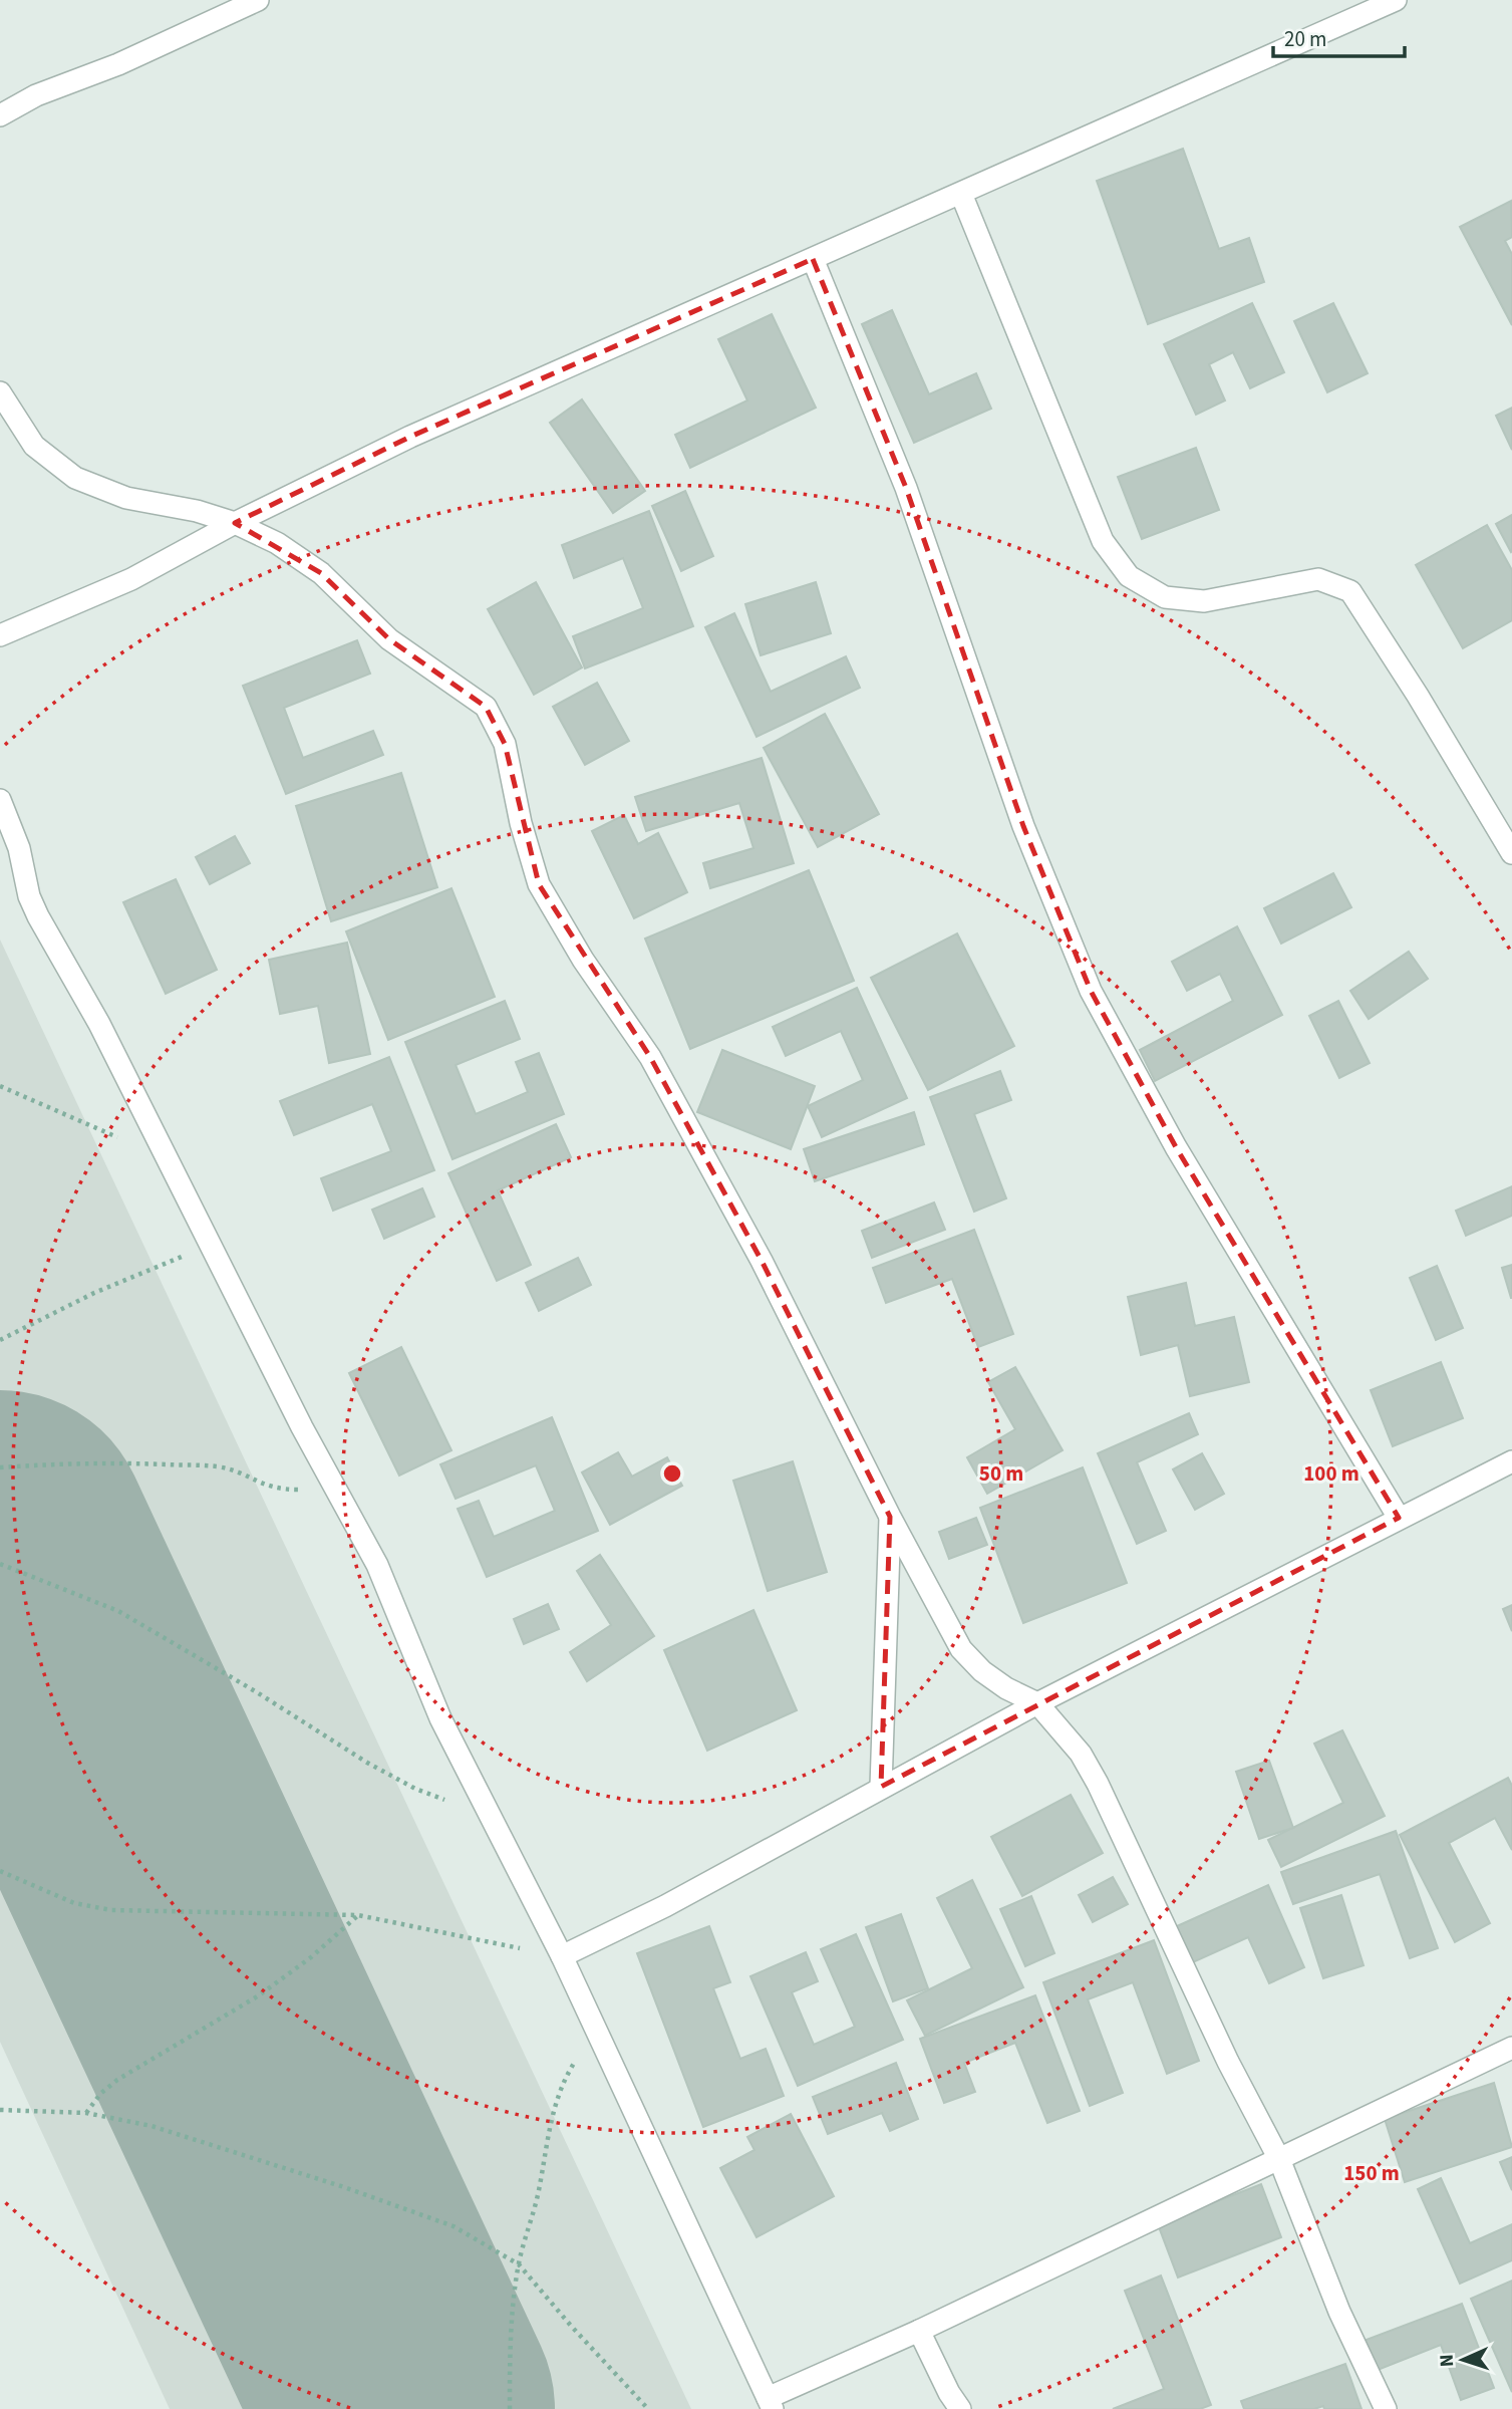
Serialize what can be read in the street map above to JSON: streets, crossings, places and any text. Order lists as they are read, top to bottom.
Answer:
{
  "scale_bar": "20 m",
  "north": "left",
  "rings": ["50 m", "100 m", "150 m"]
}
